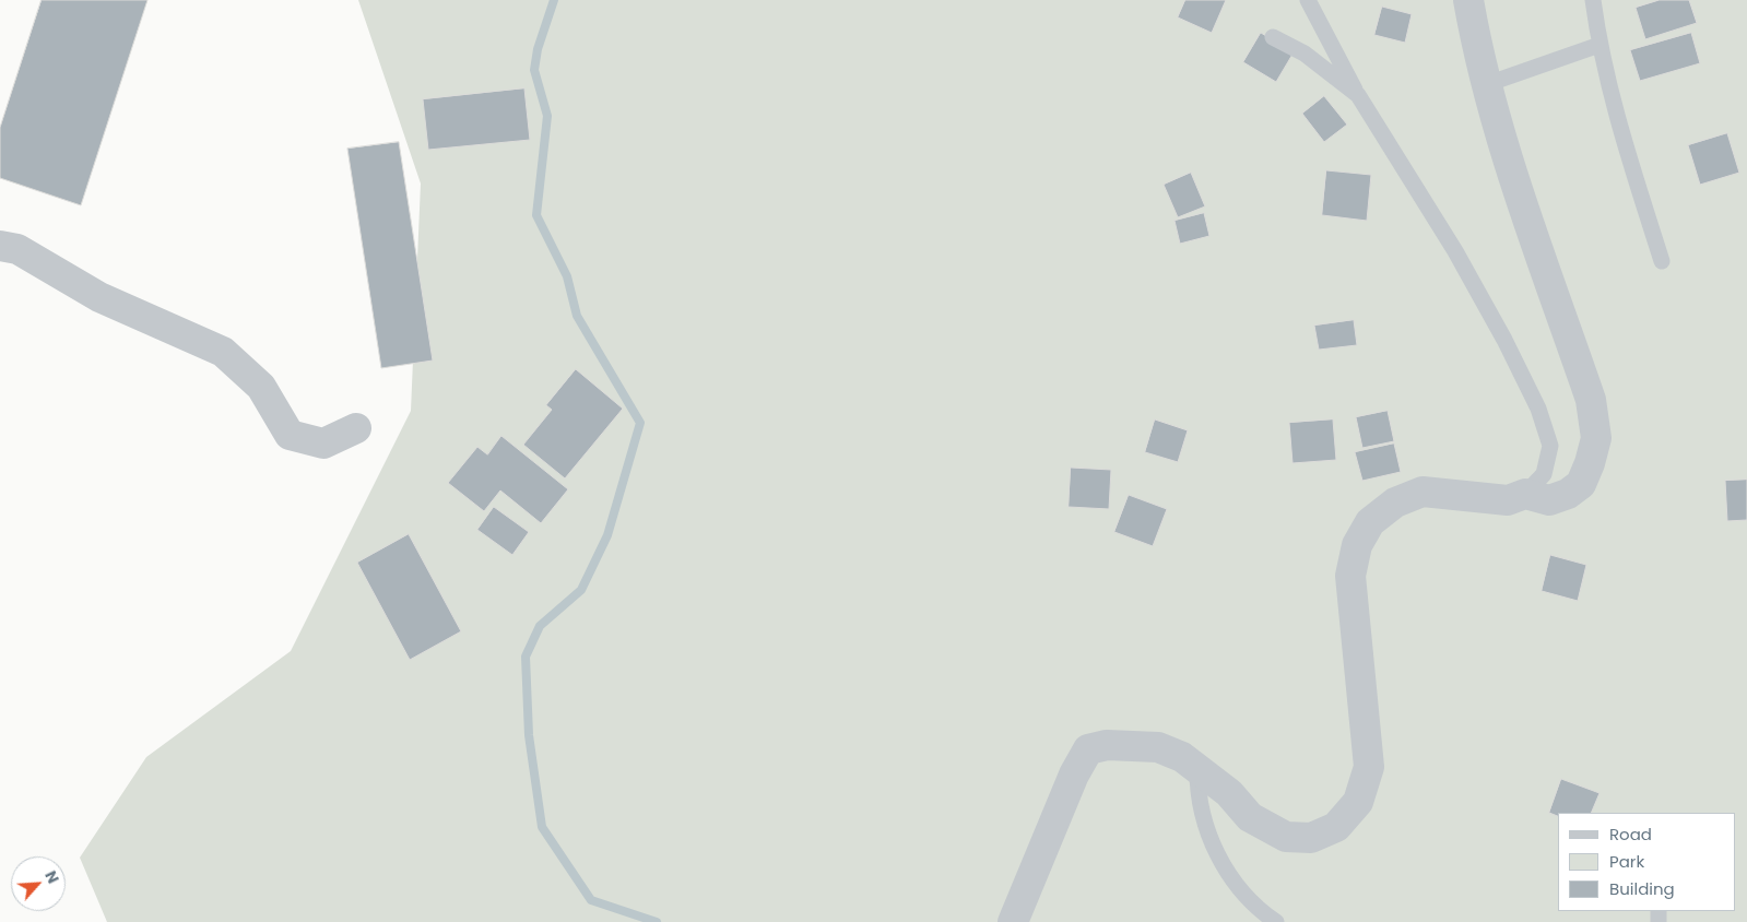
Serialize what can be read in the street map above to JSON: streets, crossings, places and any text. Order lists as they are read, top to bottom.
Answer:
{
  "legend": ["Road", "Park", "Building"],
  "north": "top right"
}
